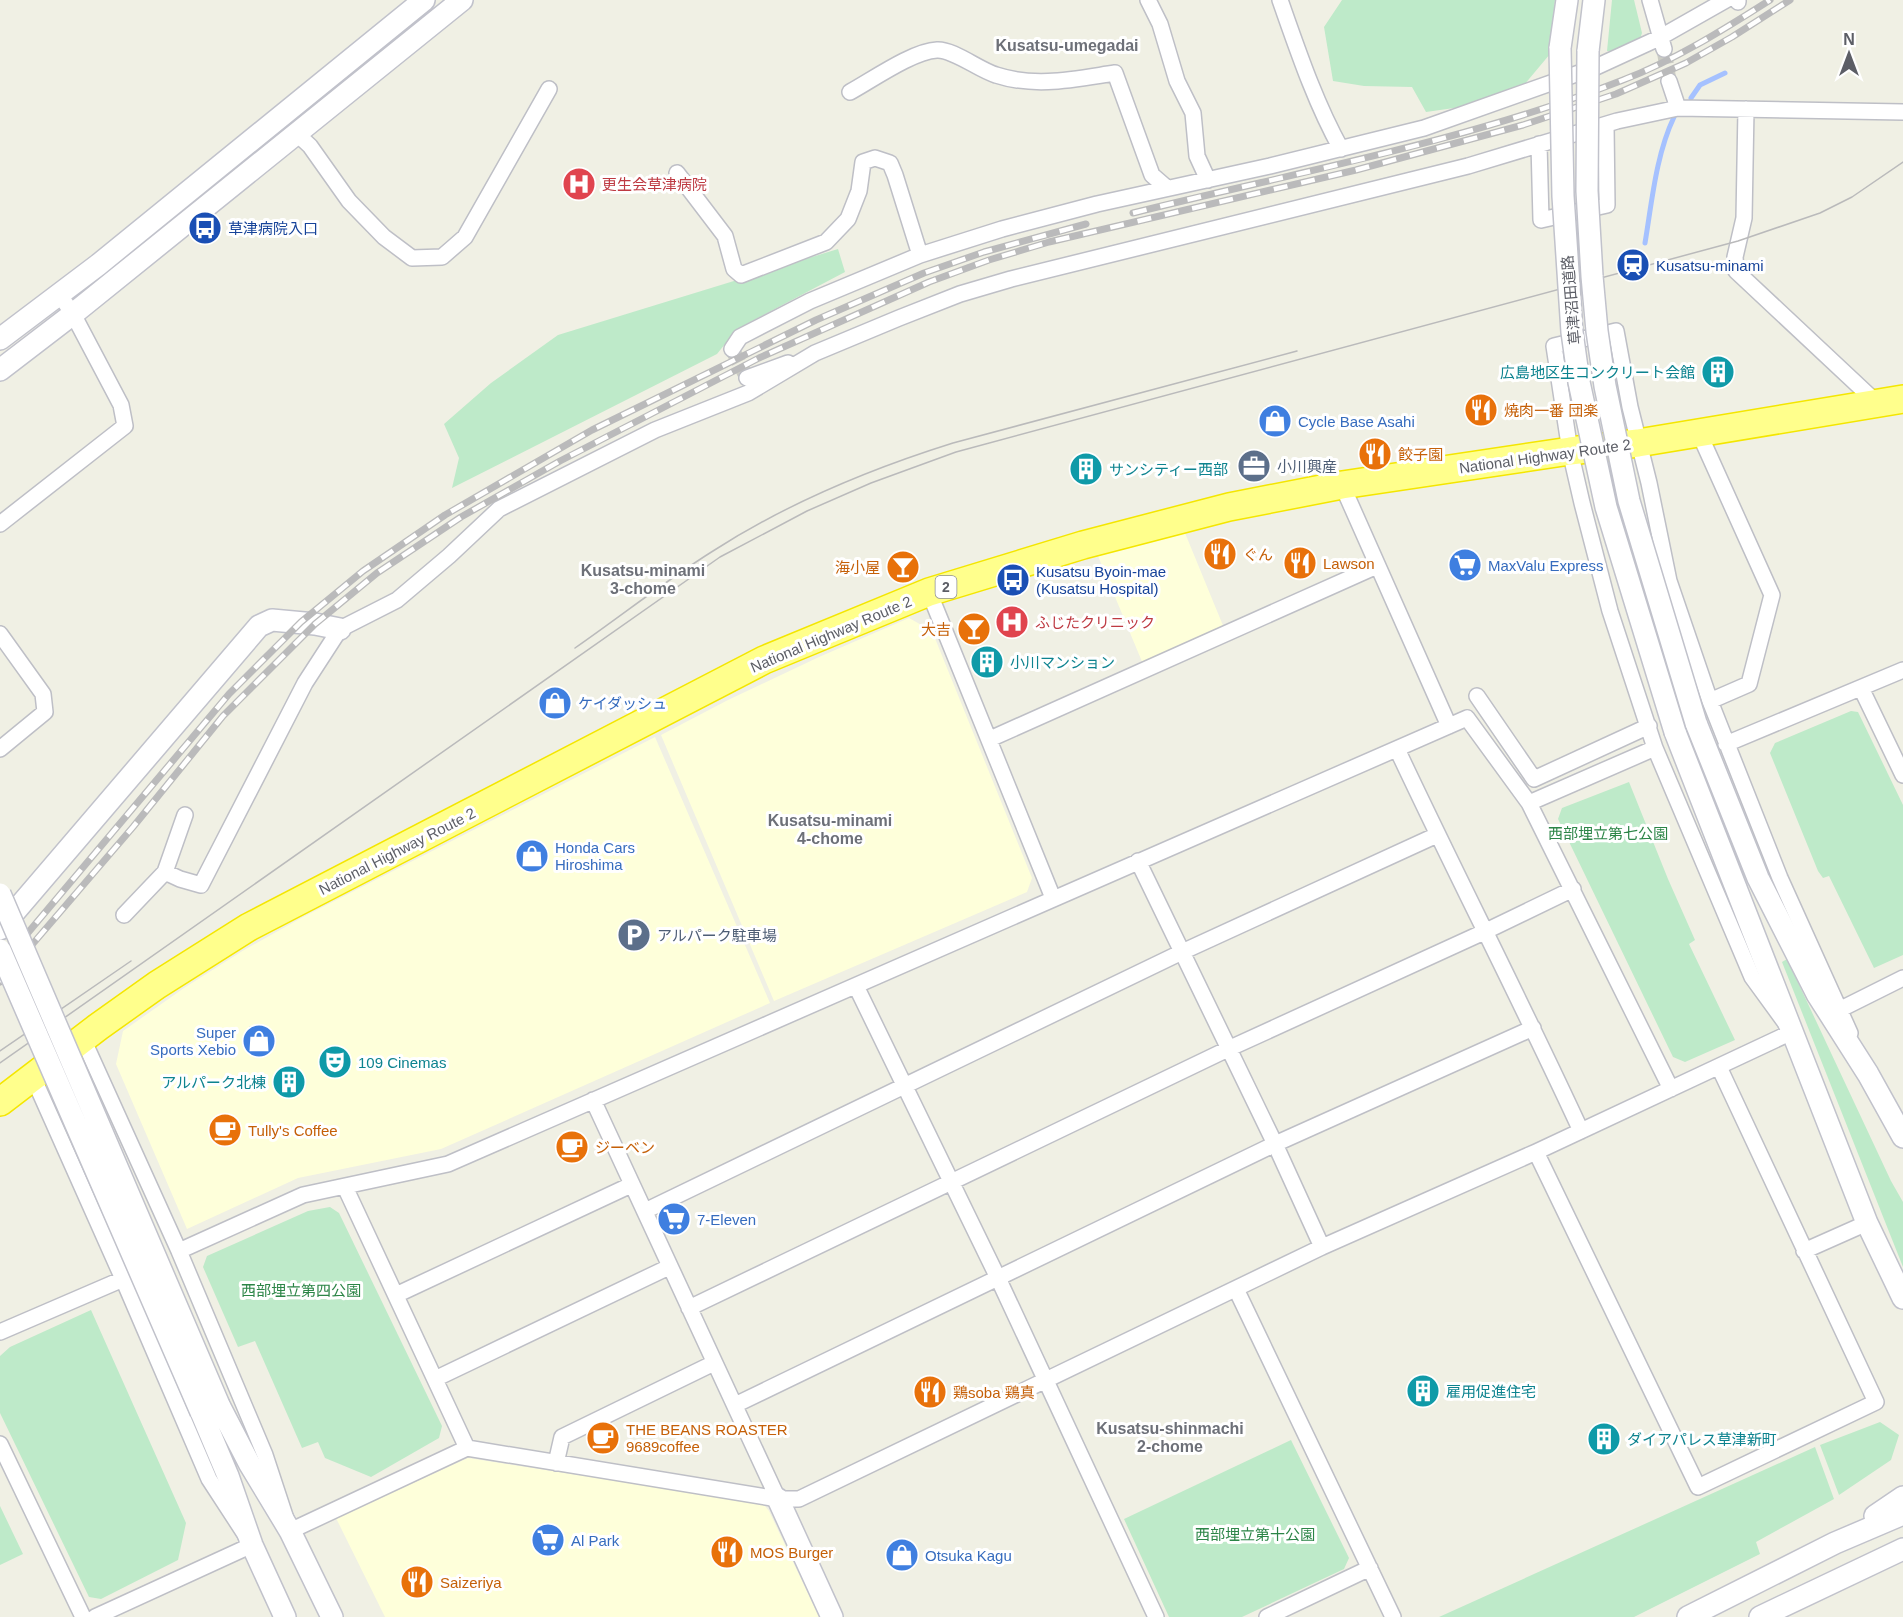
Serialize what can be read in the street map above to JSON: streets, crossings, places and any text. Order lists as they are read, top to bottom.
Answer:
{
  "streets": {
    "highway": ["National Highway Route 2", "2"],
    "street": ["草津沼田道路"]
  },
  "districts": [
    "Kusatsu-umegadai",
    "Kusatsu-minami 3-chome",
    "Kusatsu-minami 4-chome",
    "Kusatsu-shinmachi 2-chome"
  ],
  "parks": ["西部埋立第七公園", "西部埋立第四公園", "西部埋立第十公園"],
  "places": {
    "hospital": ["更生会草津病院", "ふじたクリニック"],
    "bus stop": ["草津病院入口", "Kusatsu Byoin-mae (Kusatsu Hospital)"],
    "station": ["Kusatsu-minami"],
    "building": [
      "広島地区生コンクリート会館",
      "サンシティー西部",
      "小川マンション",
      "アルパーク北棟",
      "雇用促進住宅",
      "ダイアパレス草津新町"
    ],
    "restaurant": [
      "焼肉一番 団楽",
      "餃子園",
      "ぐん",
      "Lawson",
      "鶏soba 鶏真",
      "MOS Burger",
      "Saizeriya"
    ],
    "shop": [
      "Cycle Base Asahi",
      "ケイダッシュ",
      "Honda Cars Hiroshima",
      "Super Sports Xebio",
      "Otsuka Kagu"
    ],
    "office": ["小川興産"],
    "supermarket": ["MaxValu Express", "7-Eleven", "Al Park"],
    "bar": ["海小屋", "大吉"],
    "parking": ["アルパーク駐車場"],
    "theatre": ["109 Cinemas"],
    "cafe": ["Tully's Coffee", "ジーベン", "THE BEANS ROASTER 9689coffee"]
  },
  "north": "top"
}
